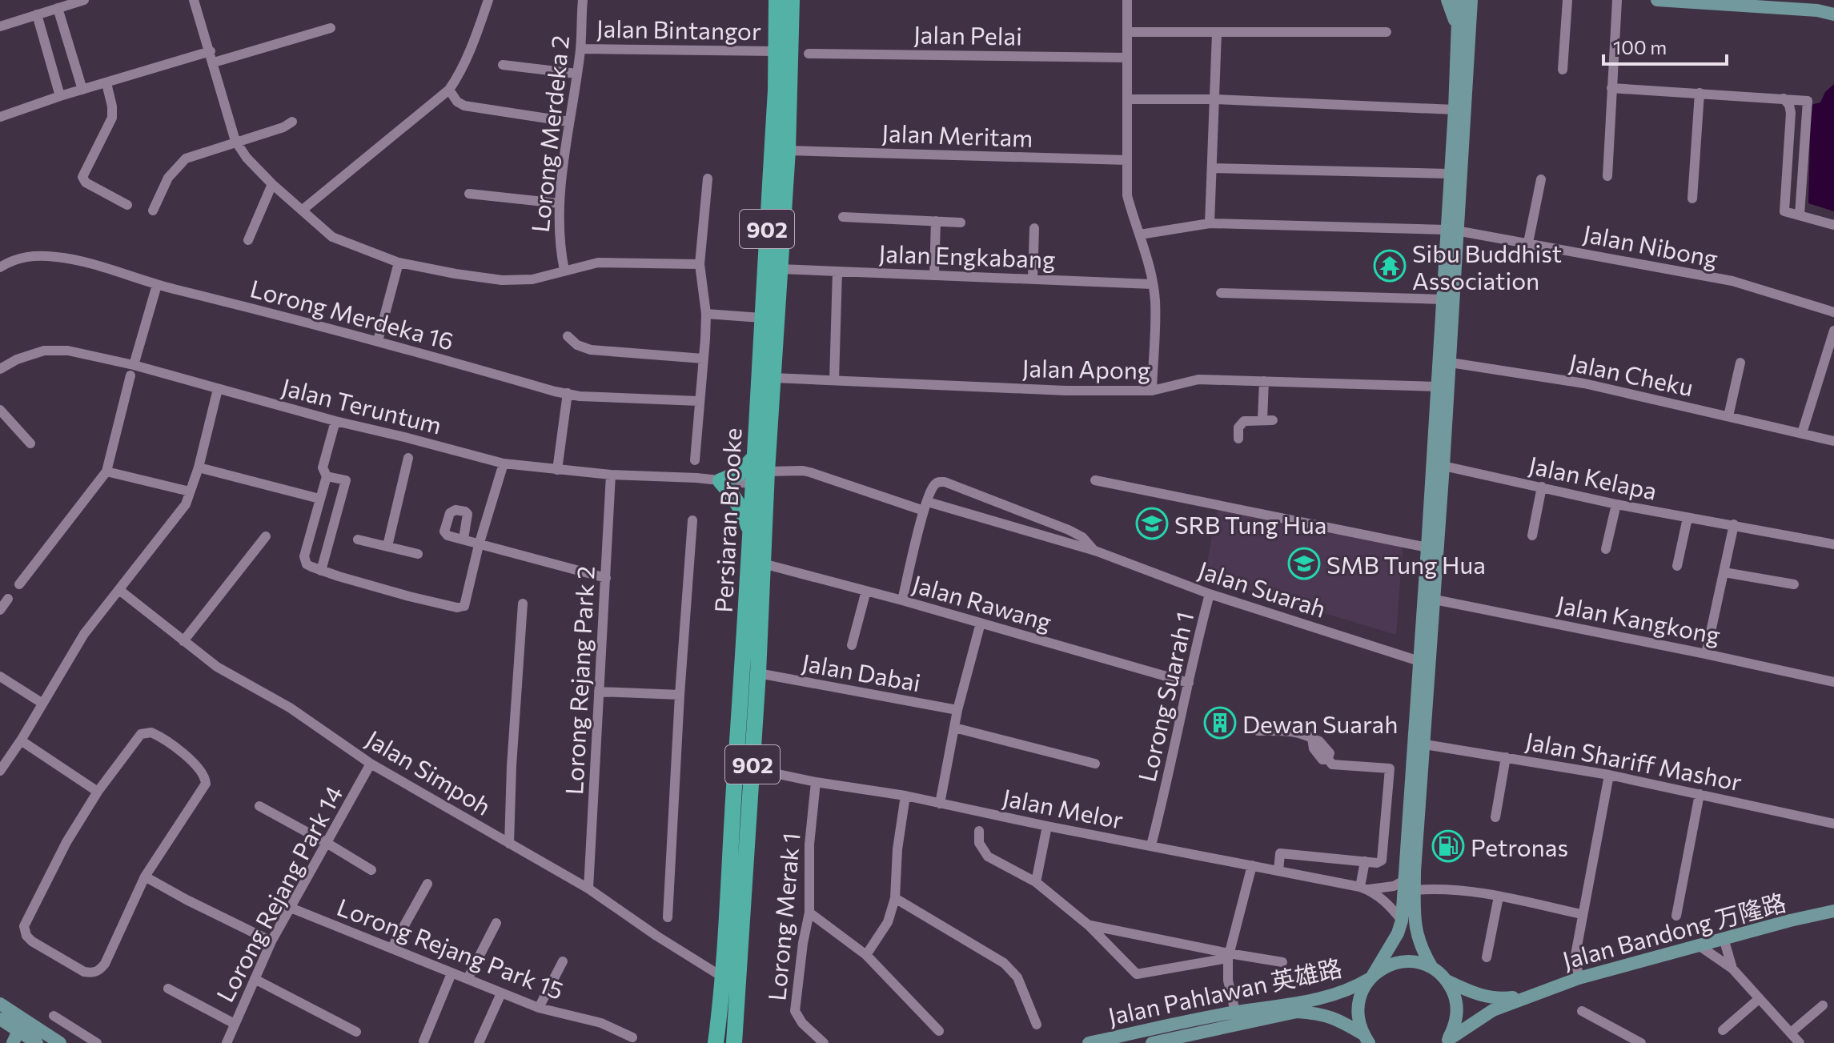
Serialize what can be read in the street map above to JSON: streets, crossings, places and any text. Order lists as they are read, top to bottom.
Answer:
{
  "streets": {
    "main road": [
      "902",
      "Persiaran Brooke",
      "Jalan Bandong 万隆路",
      "Jalan Pahlawan 英雄路"
    ],
    "street": [
      "Jalan Bintangor",
      "Jalan Pelai",
      "Lorong Merdeka 2",
      "Jalan Meritam",
      "Jalan Nibong",
      "Jalan Engkabang",
      "Lorong Merdeka 16",
      "Jalan Apong",
      "Jalan Cheku",
      "Jalan Teruntum",
      "Jalan Kelapa",
      "Jalan Suarah",
      "Jalan Rawang",
      "Jalan Kangkong",
      "Jalan Dabai",
      "Lorong Rejang Park 2",
      "Lorong Suarah 1",
      "Jalan Shariff Mashor",
      "Jalan Simpoh",
      "Jalan Melor",
      "Lorong Rejang Park 14",
      "Lorong Merak 1",
      "Lorong Rejang Park 15"
    ]
  },
  "crossings": [
    ["Jalan Bintangor", "Lorong Merdeka 2"],
    ["Jalan Bintangor", "Persiaran Brooke"],
    ["Jalan Meritam", "Persiaran Brooke"],
    ["Jalan Engkabang", "Persiaran Brooke"],
    ["Jalan Apong", "Persiaran Brooke"],
    ["Jalan Teruntum", "Persiaran Brooke"],
    ["Jalan Teruntum", "Jalan Suarah"],
    ["Jalan Teruntum", "Lorong Rejang Park 2"],
    ["Persiaran Brooke", "Jalan Rawang"],
    ["Persiaran Brooke", "Jalan Dabai"],
    ["Persiaran Brooke", "Jalan Simpoh"],
    ["Persiaran Brooke", "Jalan Melor"],
    ["Jalan Suarah", "Lorong Suarah 1"],
    ["Jalan Rawang", "Lorong Suarah 1"],
    ["Lorong Rejang Park 2", "Jalan Simpoh"],
    ["Lorong Suarah 1", "Jalan Melor"],
    ["Jalan Simpoh", "Lorong Rejang Park 14"],
    ["Jalan Melor", "Lorong Merak 1"],
    ["Lorong Rejang Park 14", "Lorong Rejang Park 15"],
    ["Jalan Bandong 万隆路", "Jalan Pahlawan 英雄路"]
  ],
  "places": {
    "temple": ["Sibu Buddhist Association"],
    "school or university": ["SRB Tung Hua", "SMB Tung Hua"],
    "building": ["Dewan Suarah"],
    "fuel station": ["Petronas"]
  },
  "scale_bar": "100 m"
}
